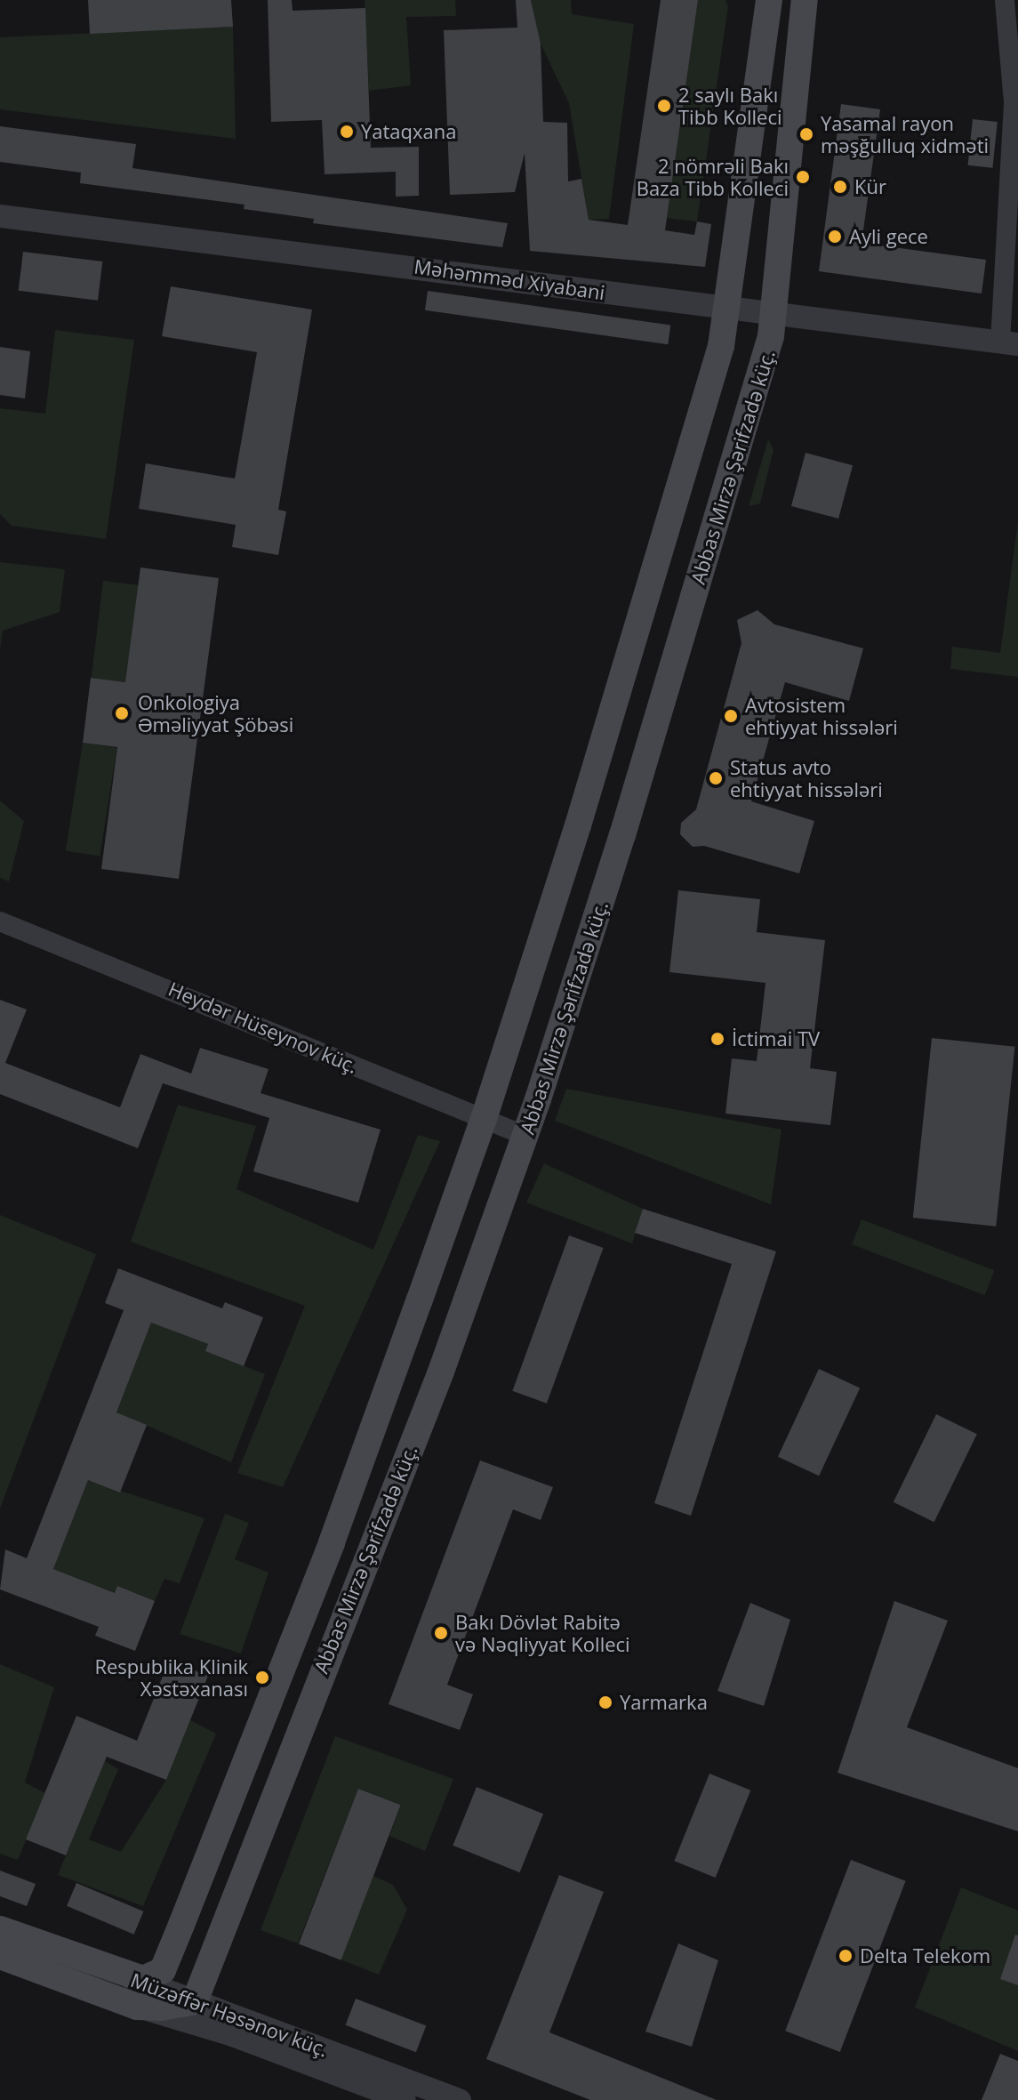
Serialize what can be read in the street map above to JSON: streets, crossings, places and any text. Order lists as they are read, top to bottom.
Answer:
{
  "streets": {
    "main road": ["Abbas Mirzə Şərifzadə küç.", "Müzəffər Həsənov küç."],
    "street": ["Məhəmməd Xiyabani", "Heydər Hüseynov küç."]
  },
  "crossings": [
    ["Məhəmməd Xiyabani", "Abbas Mirzə Şərifzadə küç."],
    ["Abbas Mirzə Şərifzadə küç.", "Heydər Hüseynov küç."],
    ["Abbas Mirzə Şərifzadə küç.", "Müzəffər Həsənov küç."]
  ],
  "places": [
    "2 saylı Bakı Tibb Kolleci",
    "Yataqxana",
    "Yasamal rayon məşğulluq xidməti",
    "2 nömrəli Bakı Baza Tibb Kolleci",
    "Kür",
    "Ayli gece",
    "Onkologiya Əməliyyat Şöbəsi",
    "Avtosistem ehtiyyat hissələri",
    "Status avto ehtiyyat hissələri",
    "İctimai TV",
    "Bakı Dövlət Rabitə və Nəqliyyat Kolleci",
    "Respublika Klinik Xəstəxanası",
    "Yarmarka",
    "Delta Telekom"
  ]
}
